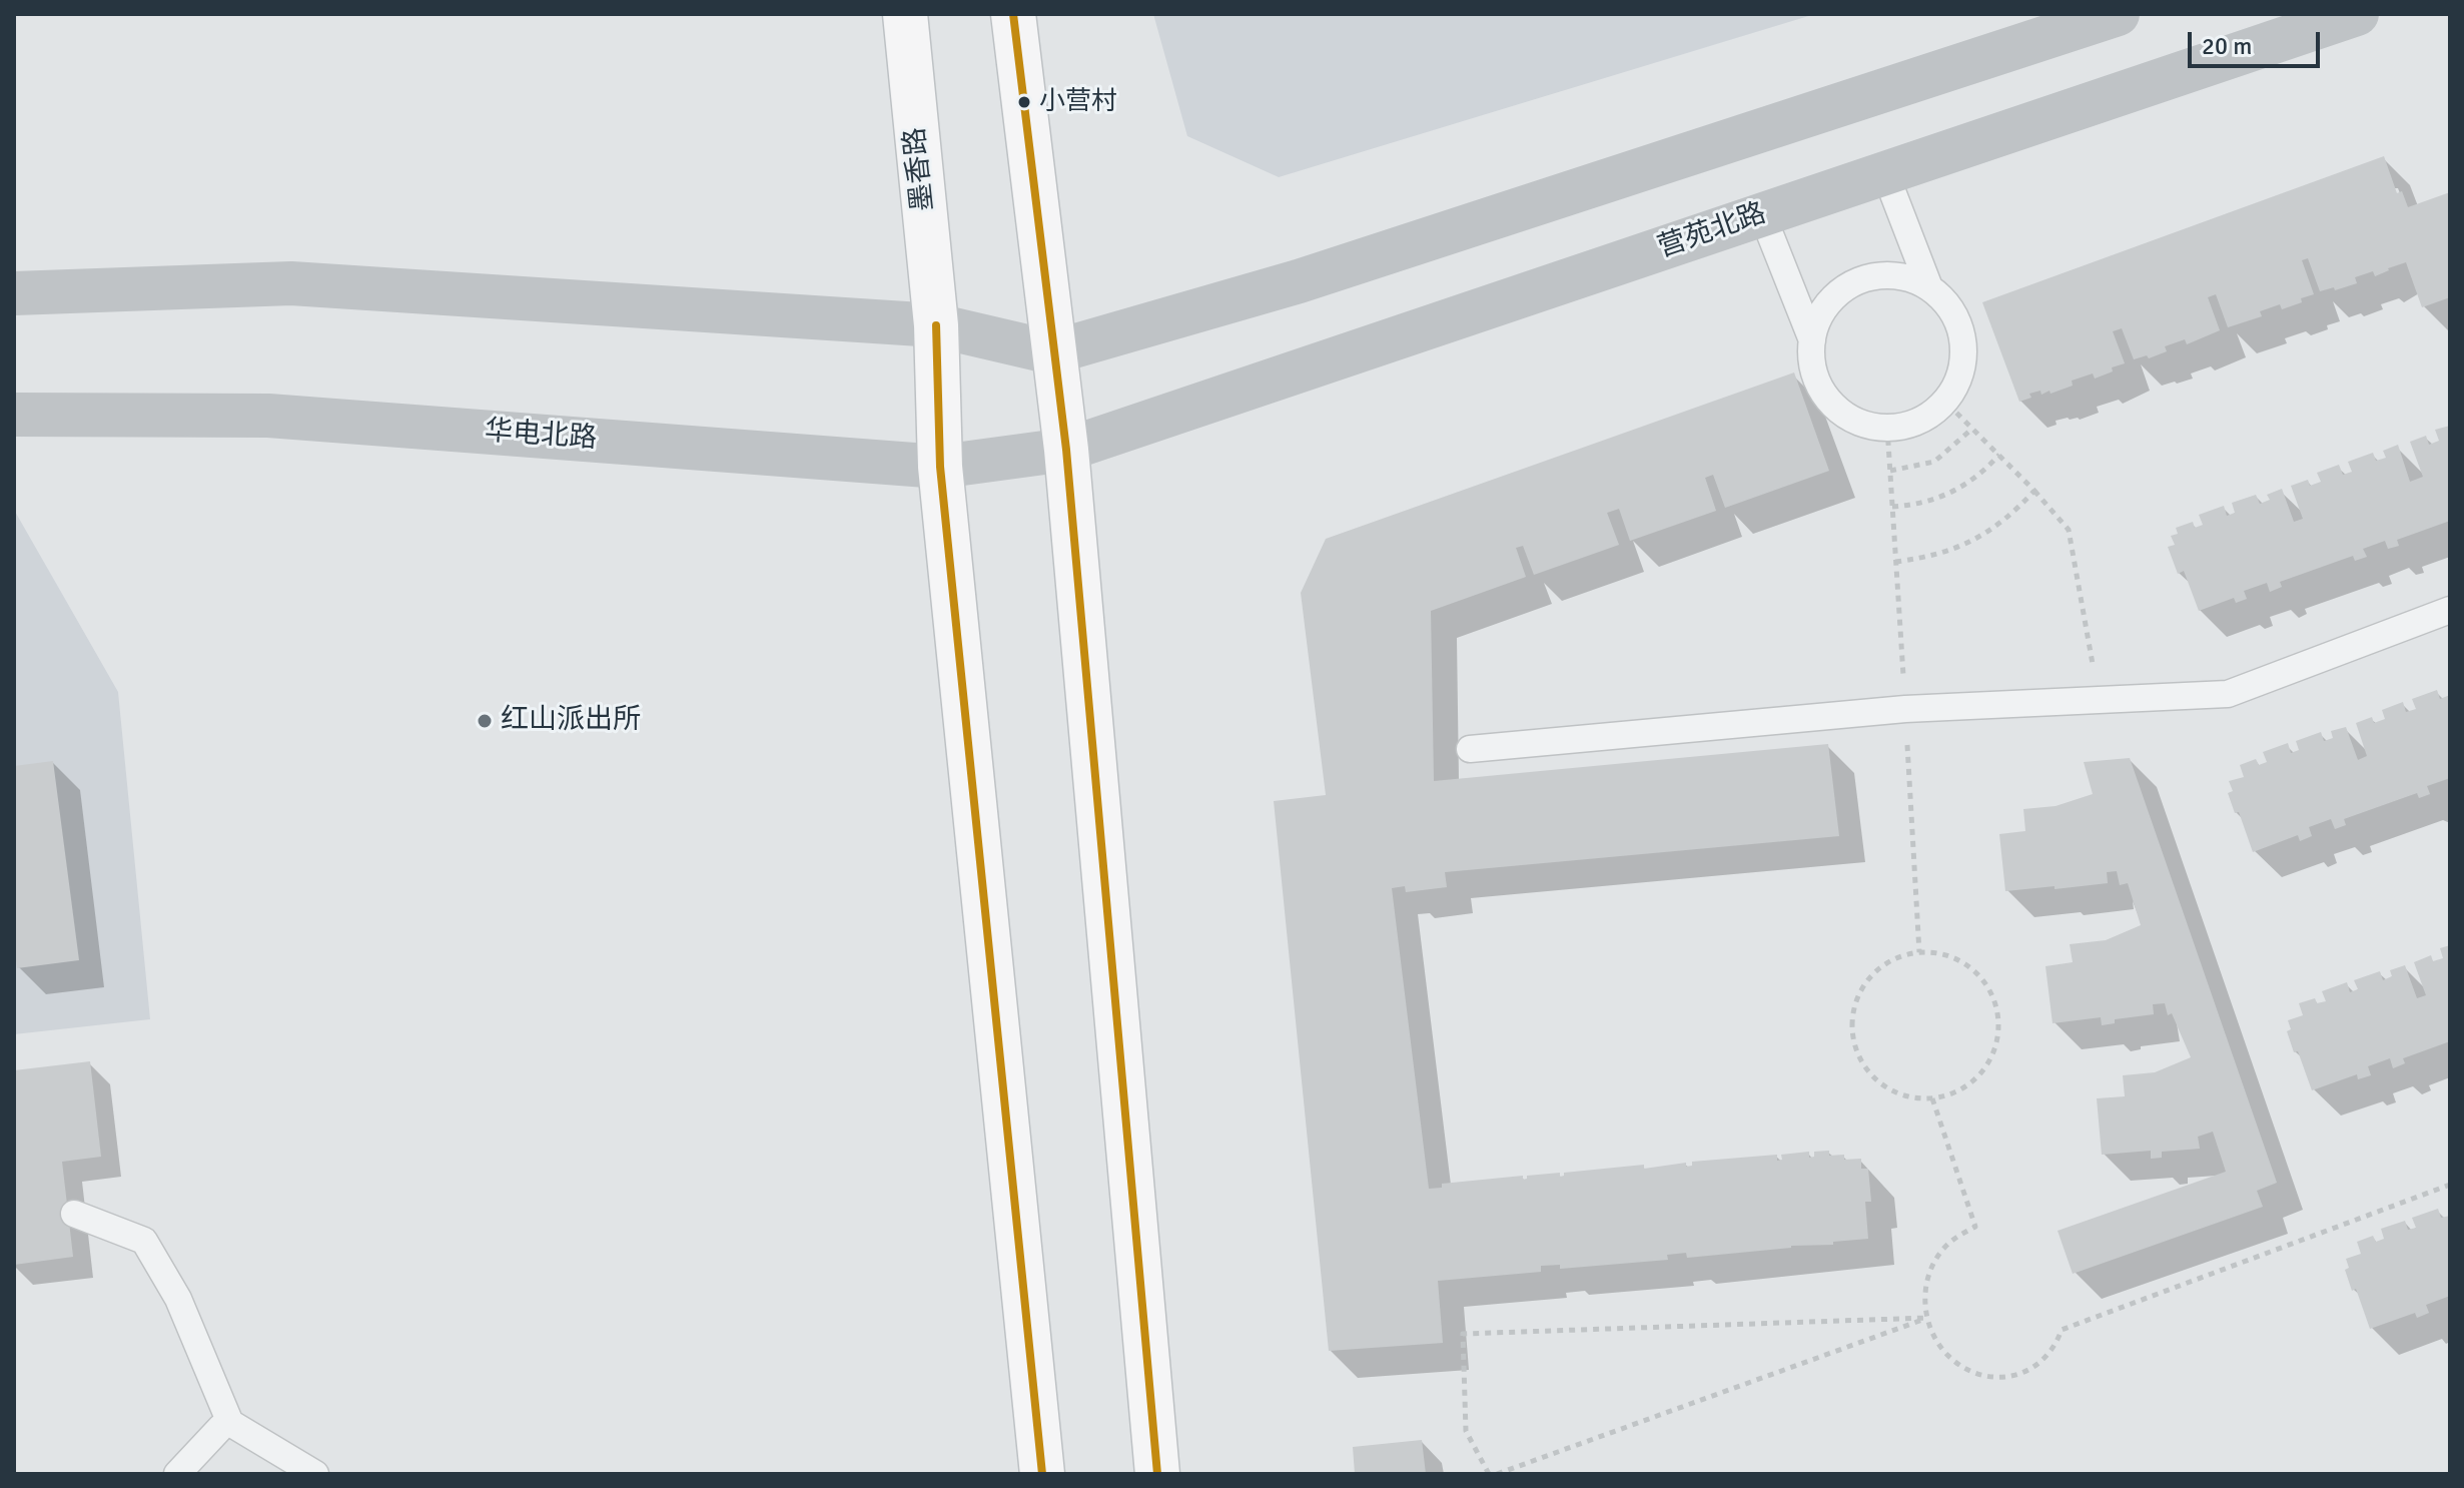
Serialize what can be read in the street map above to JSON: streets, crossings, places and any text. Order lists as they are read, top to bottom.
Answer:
{
  "streets": {
    "main road": ["墨香路", "营苑北路", "华电北路"]
  },
  "crossings": [
    ["墨香路", "华电北路"],
    ["营苑北路", "华电北路"]
  ],
  "places": ["小营村", "红山派出所"],
  "scale_bar": "20 m"
}
